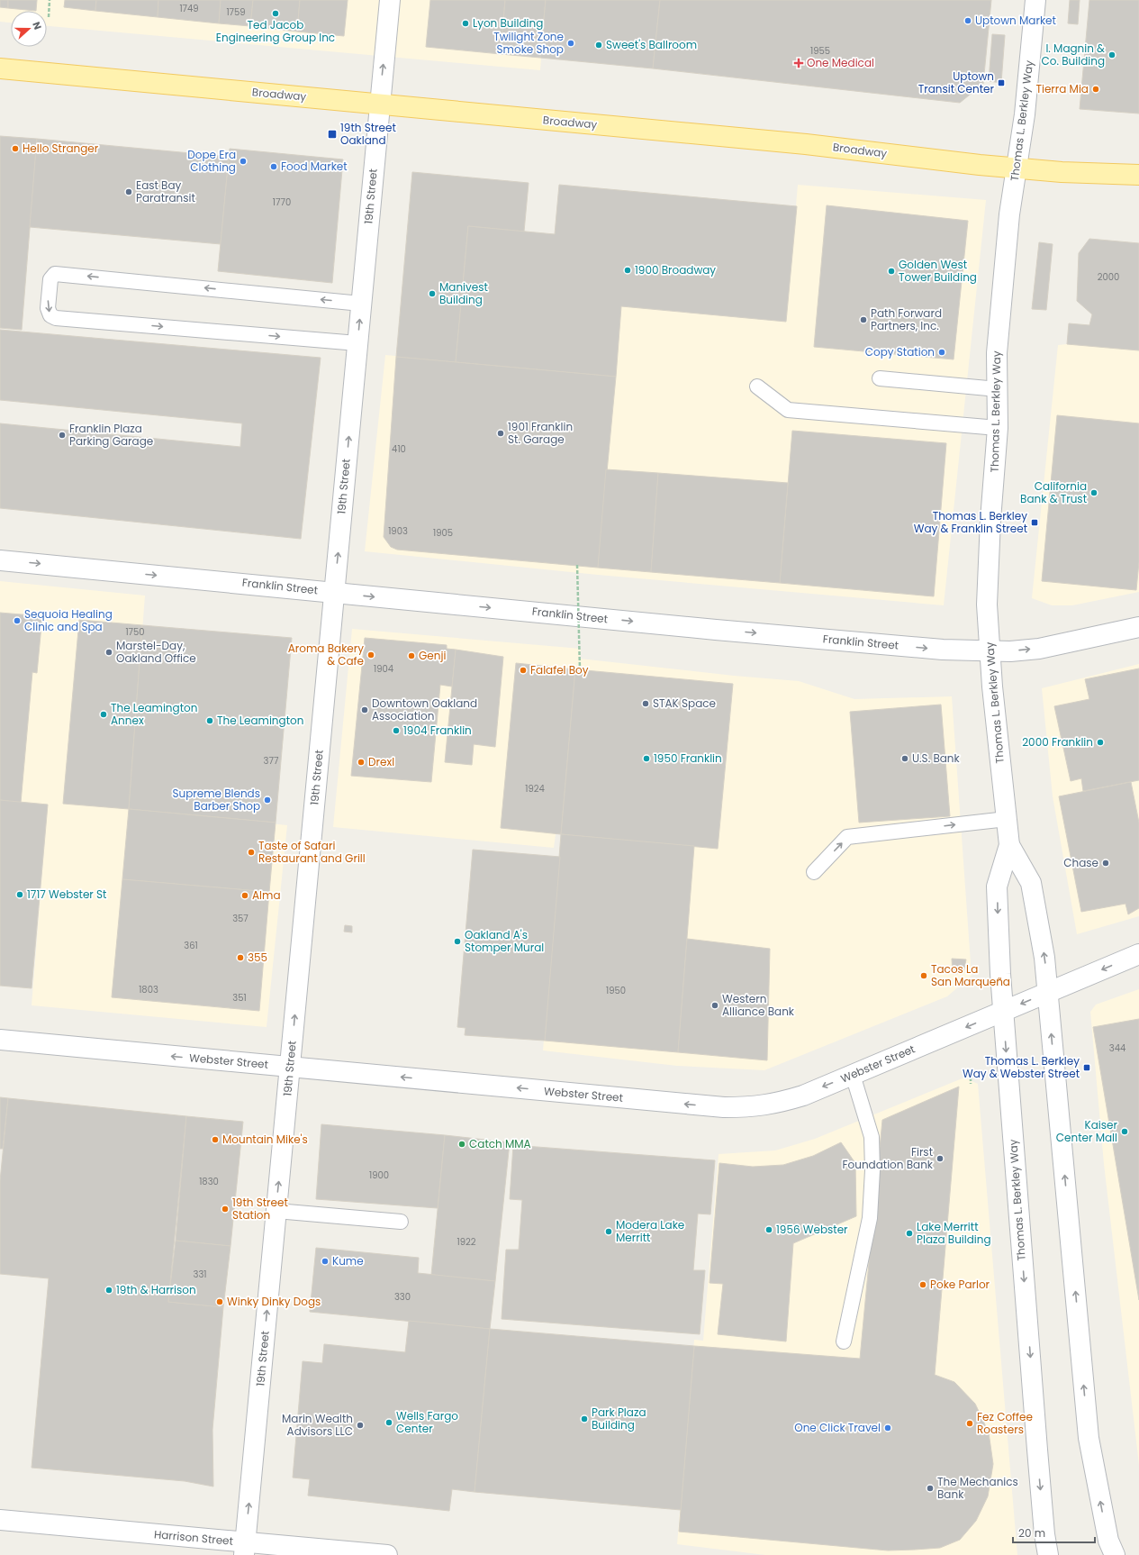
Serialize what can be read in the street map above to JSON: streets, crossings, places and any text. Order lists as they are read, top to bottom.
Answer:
{
  "streets": {
    "main road": ["Broadway"],
    "street": [
      "Thomas L. Berkley Way",
      "19th Street",
      "Franklin Street",
      "Webster Street",
      "Harrison Street"
    ]
  },
  "crossings": [
    ["Broadway", "Thomas L. Berkley Way"],
    ["Broadway", "19th Street"],
    ["Thomas L. Berkley Way", "Franklin Street"],
    ["Thomas L. Berkley Way", "Webster Street"],
    ["19th Street", "Franklin Street"],
    ["19th Street", "Webster Street"],
    ["19th Street", "Harrison Street"]
  ],
  "one_way": ["19th Street", "Franklin Street", "Webster Street"],
  "places": {
    "other": [
      "Ted Jacob Engineering Group Inc",
      "Uptown Market",
      "Lyon Building",
      "Twilight Zone Smoke Shop",
      "Sweet's Ballroom",
      "I. Magnin & Co. Building",
      "Tierra Mia",
      "Hello Stranger",
      "Dope Era Clothing",
      "Food Market",
      "East Bay Paratransit",
      "1900 Broadway",
      "Golden West Tower Building",
      "Manivest Building",
      "Path Forward Partners, Inc.",
      "Copy Station",
      "1901 Franklin St. Garage",
      "Franklin Plaza Parking Garage",
      "California Bank & Trust",
      "Sequoia Healing Clinic and Spa",
      "Marstel-Day, Oakland Office",
      "Aroma Bakery & Cafe",
      "Genji",
      "Falafel Boy",
      "STAK Space",
      "Downtown Oakland Association",
      "The Leamington Annex",
      "The Leamington",
      "1904 Franklin",
      "2000 Franklin",
      "1950 Franklin",
      "U.S. Bank",
      "Drexl",
      "Supreme Blends Barber Shop",
      "Taste of Safari Restaurant and Grill",
      "Chase",
      "1717 Webster St",
      "Alma",
      "Oakland A's Stomper Mural",
      "355",
      "Tacos La San Marqueña",
      "Western Alliance Bank",
      "Kaiser Center Mall",
      "Mountain Mike's",
      "Catch MMA",
      "First Foundation Bank",
      "19th Street Station",
      "1956 Webster",
      "Modera Lake Merritt",
      "Lake Merritt Plaza Building",
      "Kume",
      "Poke Parlor",
      "19th & Harrison",
      "Winky Dinky Dogs",
      "Park Plaza Building",
      "Wells Fargo Center",
      "Fez Coffee Roasters",
      "Marin Wealth Advisors LLC",
      "One Click Travel",
      "The Mechanics Bank"
    ],
    "health": ["One Medical"],
    "transit": [
      "Uptown Transit Center",
      "19th Street Oakland",
      "Thomas L. Berkley Way & Franklin Street",
      "Thomas L. Berkley Way & Webster Street"
    ]
  },
  "house_numbers": [
    "1749",
    "1759",
    "1955",
    "1770",
    "2000",
    "410",
    "1903",
    "1905",
    "1750",
    "1904",
    "377",
    "1924",
    "357",
    "361",
    "1803",
    "1950",
    "351",
    "344",
    "1900",
    "1830",
    "1922",
    "331",
    "330"
  ],
  "scale_bar": "20 m",
  "north": "right"
}
